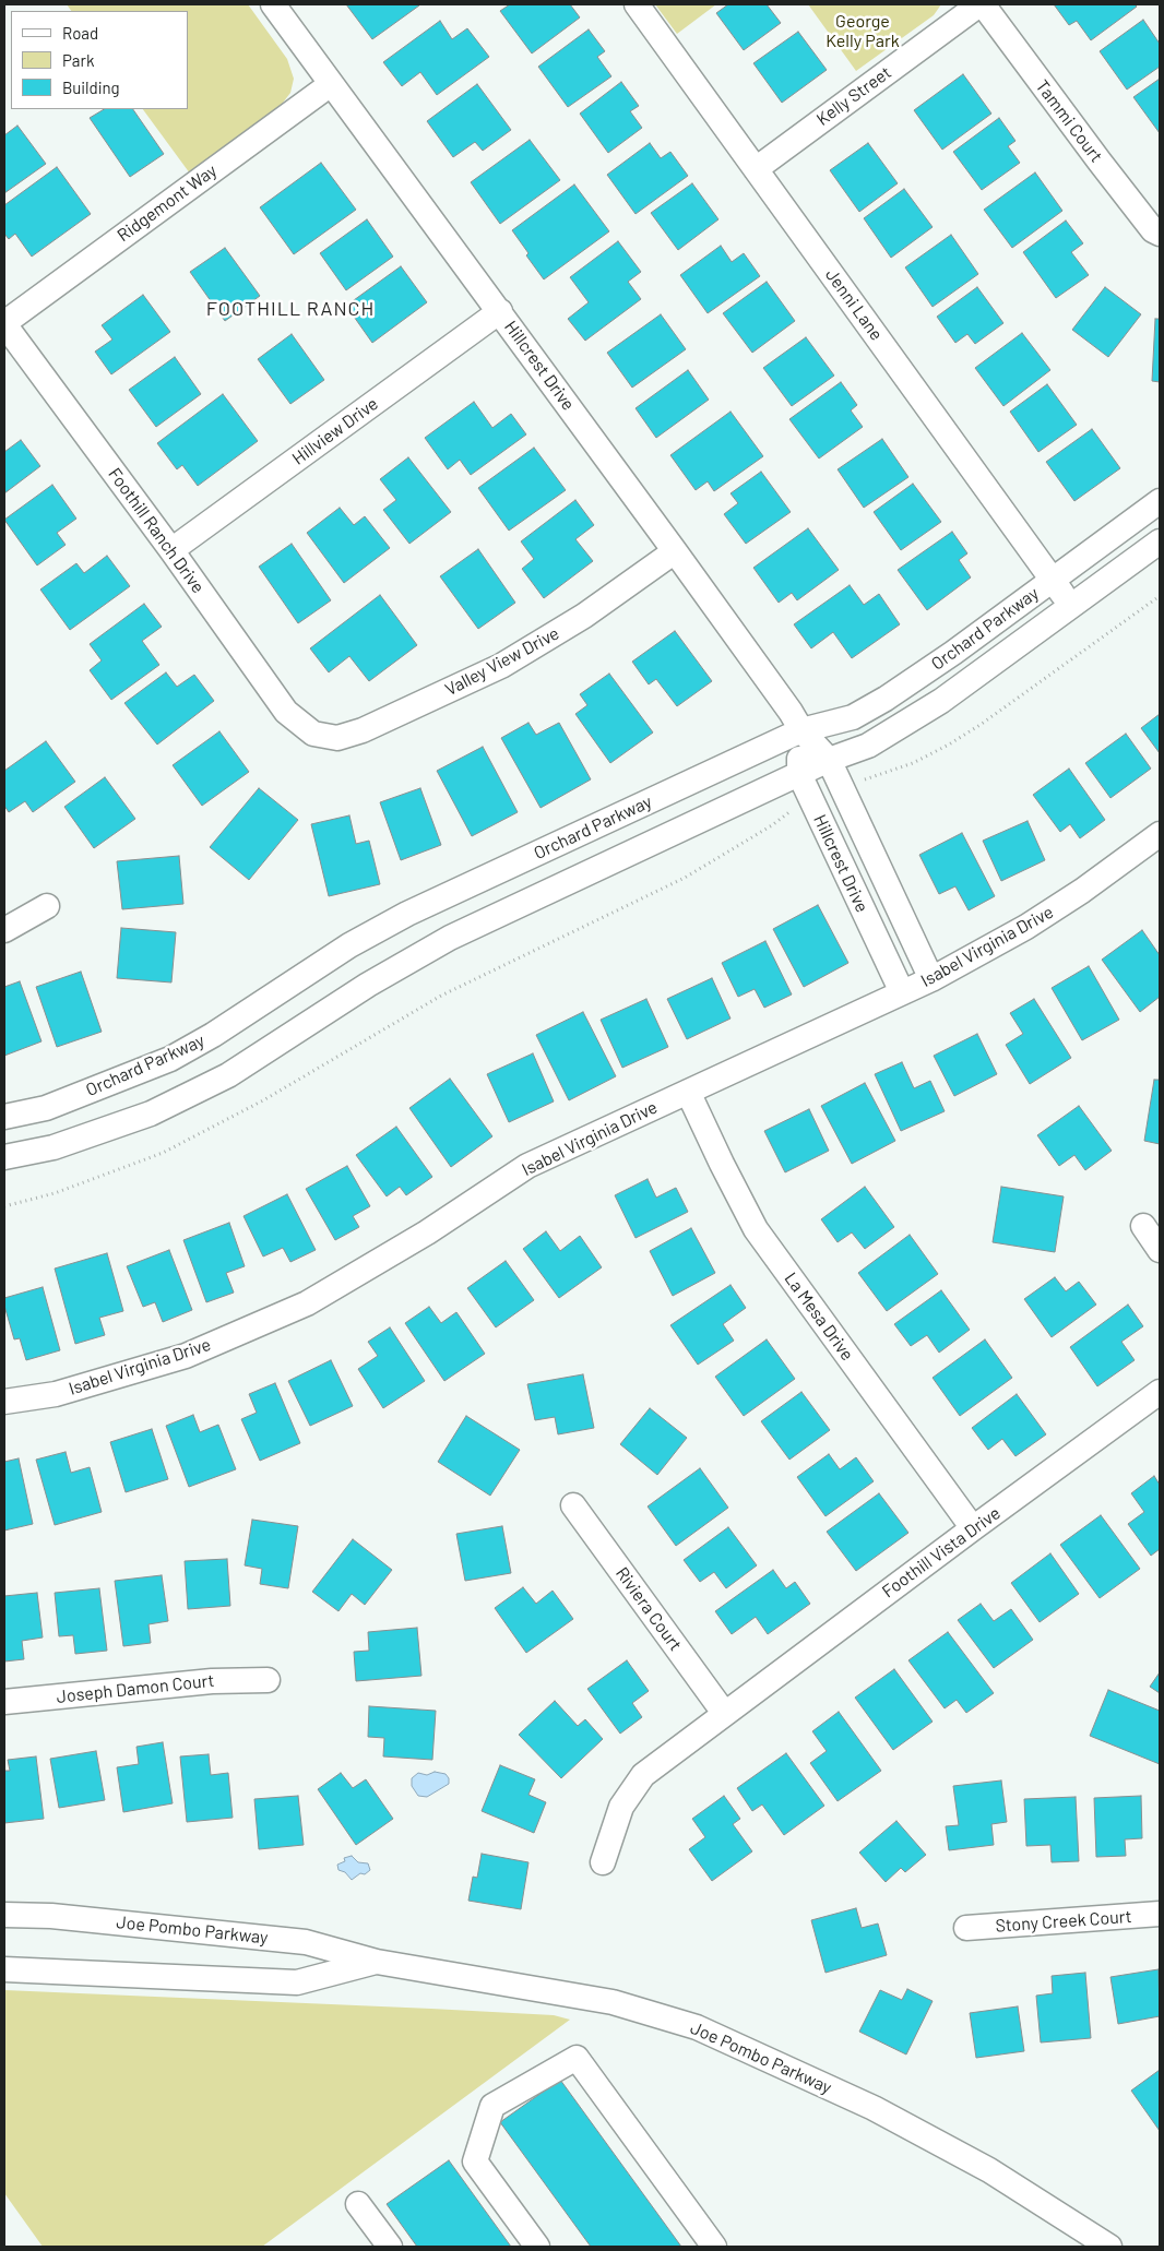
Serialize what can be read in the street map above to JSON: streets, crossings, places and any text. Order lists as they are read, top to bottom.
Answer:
{
  "streets": {
    "street": [
      "Kelly Street",
      "Tammi Court",
      "Ridgemont Way",
      "Jenni Lane",
      "Hillcrest Drive",
      "Hillview Drive",
      "Foothill Ranch Drive",
      "Orchard Parkway",
      "Valley View Drive",
      "Isabel Virginia Drive",
      "La Mesa Drive",
      "Foothill Vista Drive",
      "Riviera Court",
      "Joseph Damon Court",
      "Stony Creek Court",
      "Joe Pombo Parkway"
    ]
  },
  "crossings": [
    ["Kelly Street", "Tammi Court"],
    ["Kelly Street", "Jenni Lane"],
    ["Ridgemont Way", "Hillcrest Drive"],
    ["Ridgemont Way", "Foothill Ranch Drive"],
    ["Jenni Lane", "Orchard Parkway"],
    ["Hillcrest Drive", "Hillview Drive"],
    ["Hillcrest Drive", "Orchard Parkway"],
    ["Hillcrest Drive", "Valley View Drive"],
    ["Hillcrest Drive", "Isabel Virginia Drive"],
    ["Hillview Drive", "Foothill Ranch Drive"],
    ["Foothill Ranch Drive", "Valley View Drive"],
    ["Isabel Virginia Drive", "La Mesa Drive"],
    ["La Mesa Drive", "Foothill Vista Drive"],
    ["Foothill Vista Drive", "Riviera Court"]
  ],
  "districts": ["FOOTHILL RANCH"],
  "parks": ["George Kelly Park"],
  "legend": ["Road", "Park", "Building"]
}
